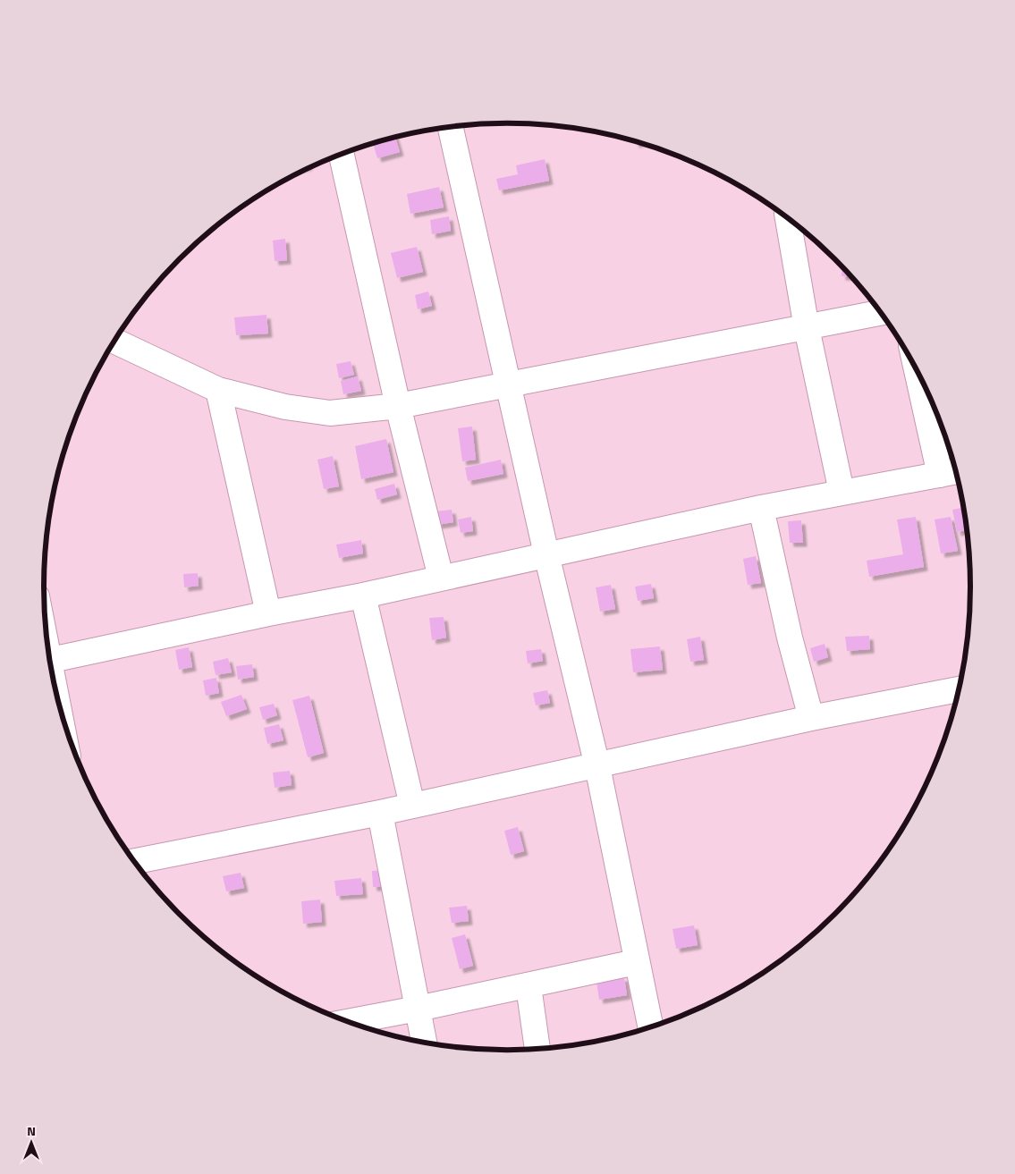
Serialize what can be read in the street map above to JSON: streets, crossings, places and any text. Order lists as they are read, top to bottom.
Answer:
{
  "north": "top"
}
